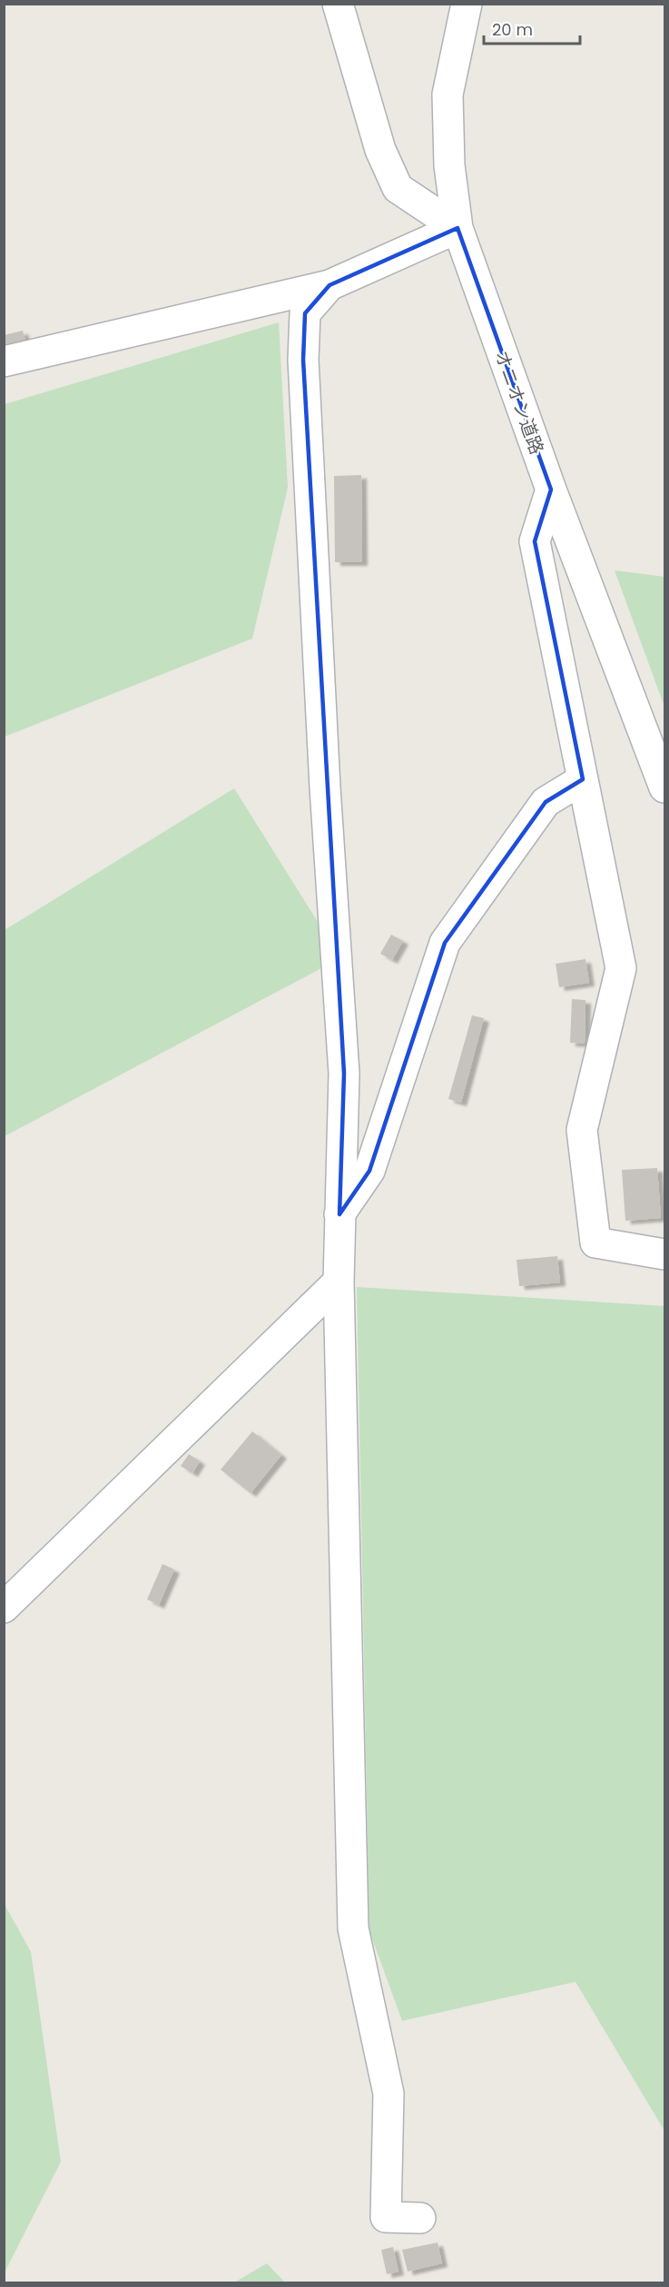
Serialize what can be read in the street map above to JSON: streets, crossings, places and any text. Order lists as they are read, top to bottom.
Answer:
{
  "streets": {
    "street": ["オニオン道路"]
  },
  "scale_bar": "20 m"
}
